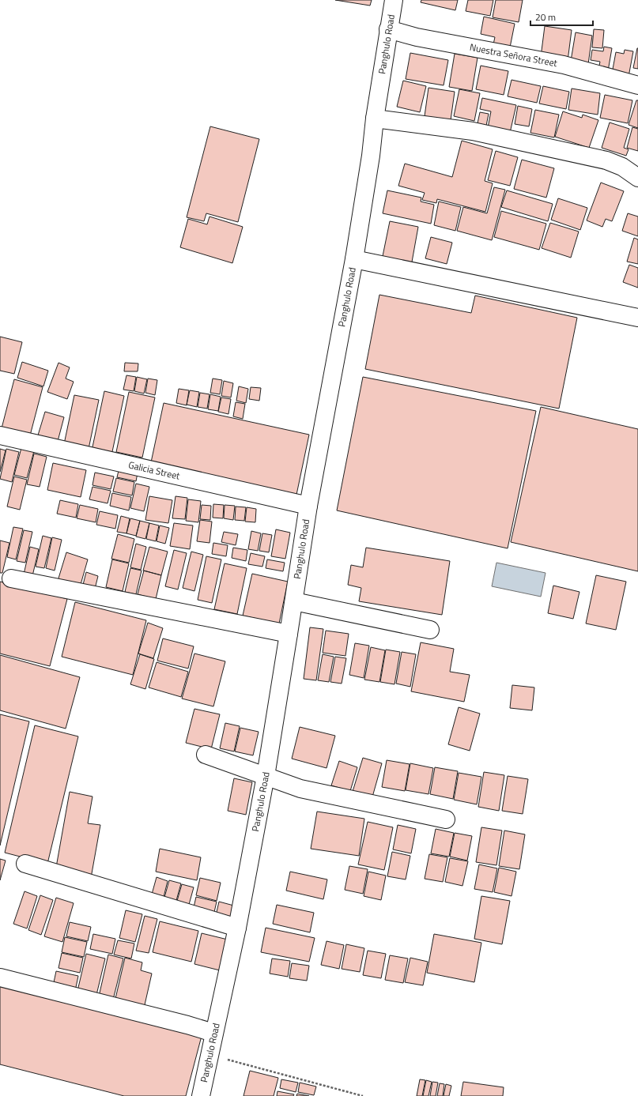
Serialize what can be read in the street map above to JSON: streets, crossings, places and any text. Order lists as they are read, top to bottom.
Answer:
{
  "streets": {
    "main road": ["Panghulo Road", "Nuestra Señora Street", "Galicia Street"]
  },
  "crossings": [
    ["Panghulo Road", "Nuestra Señora Street"],
    ["Panghulo Road", "Galicia Street"]
  ],
  "scale_bar": "20 m"
}
